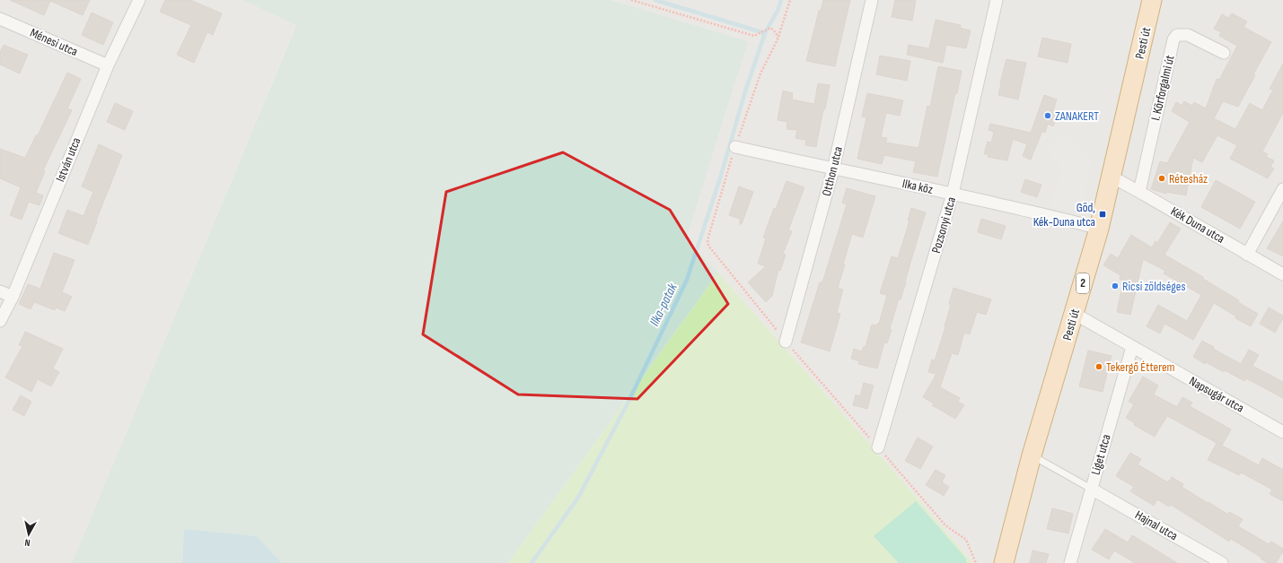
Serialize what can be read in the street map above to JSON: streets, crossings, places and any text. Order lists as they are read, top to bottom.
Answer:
{
  "streets": {
    "main road": ["Pesti út", "2"],
    "street": [
      "Ménesi utca",
      "I. Körforgalmi út",
      "István utca",
      "Otthon utca",
      "Ilka köz",
      "Pozsonyi utca",
      "Kék Duna utca",
      "Napsugár utca",
      "Liget utca",
      "Hajnal utca"
    ]
  },
  "crossings": [
    ["Ménesi utca", "István utca"],
    ["Pesti út", "Ilka köz"],
    ["Pesti út", "Kék Duna utca"],
    ["Pesti út", "Napsugár utca"],
    ["I. Körforgalmi út", "Kék Duna utca"],
    ["Otthon utca", "Ilka köz"],
    ["Ilka köz", "Pozsonyi utca"],
    ["Napsugár utca", "Liget utca"],
    ["Liget utca", "Hajnal utca"]
  ],
  "water": ["Ilka-patak"],
  "places": {
    "other": [
      "ZANAKERT",
      "Rétesház",
      "Ricsi zöldséges",
      "Tekergő Étterem"
    ],
    "transit": ["Göd, Kék-Duna utca"]
  },
  "north": "bottom"
}
